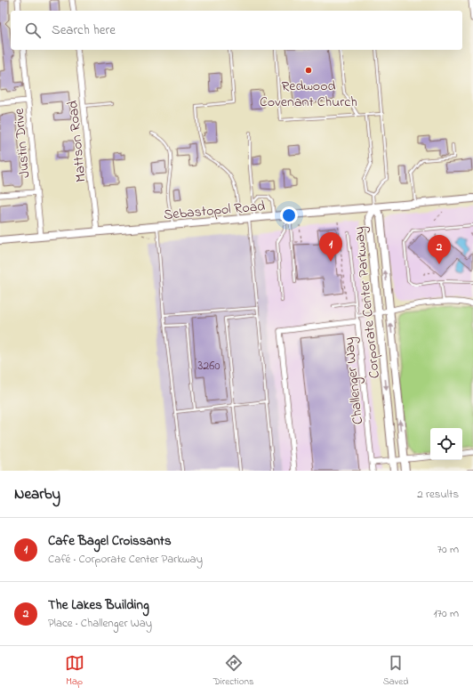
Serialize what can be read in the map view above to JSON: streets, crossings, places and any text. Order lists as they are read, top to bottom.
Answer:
{
  "streets": {
    "street": [
      "Mattson Road",
      "Justin Drive",
      "Sebastopol Road",
      "Corporate Center Parkway",
      "Challenger Way"
    ]
  },
  "crossings": [
    ["Mattson Road", "Sebastopol Road"],
    ["Justin Drive", "Sebastopol Road"],
    ["Sebastopol Road", "Corporate Center Parkway"]
  ],
  "places": ["Redwood Covenant Church"],
  "house_numbers": ["3260"],
  "page": {
    "search": "Search here",
    "pins": ["1", "2"],
    "heading": ["Nearby", "2 results"],
    "list": [
      {
        "mark": "1",
        "name": "Cafe Bagel Croissants",
        "note": "Café · Corporate Center Parkway",
        "value": "70 m"
      },
      {
        "mark": "2",
        "name": "The Lakes Building",
        "note": "Place · Challenger Way",
        "value": "170 m"
      }
    ],
    "nav": ["Map", "Directions", "Saved"]
  }
}
